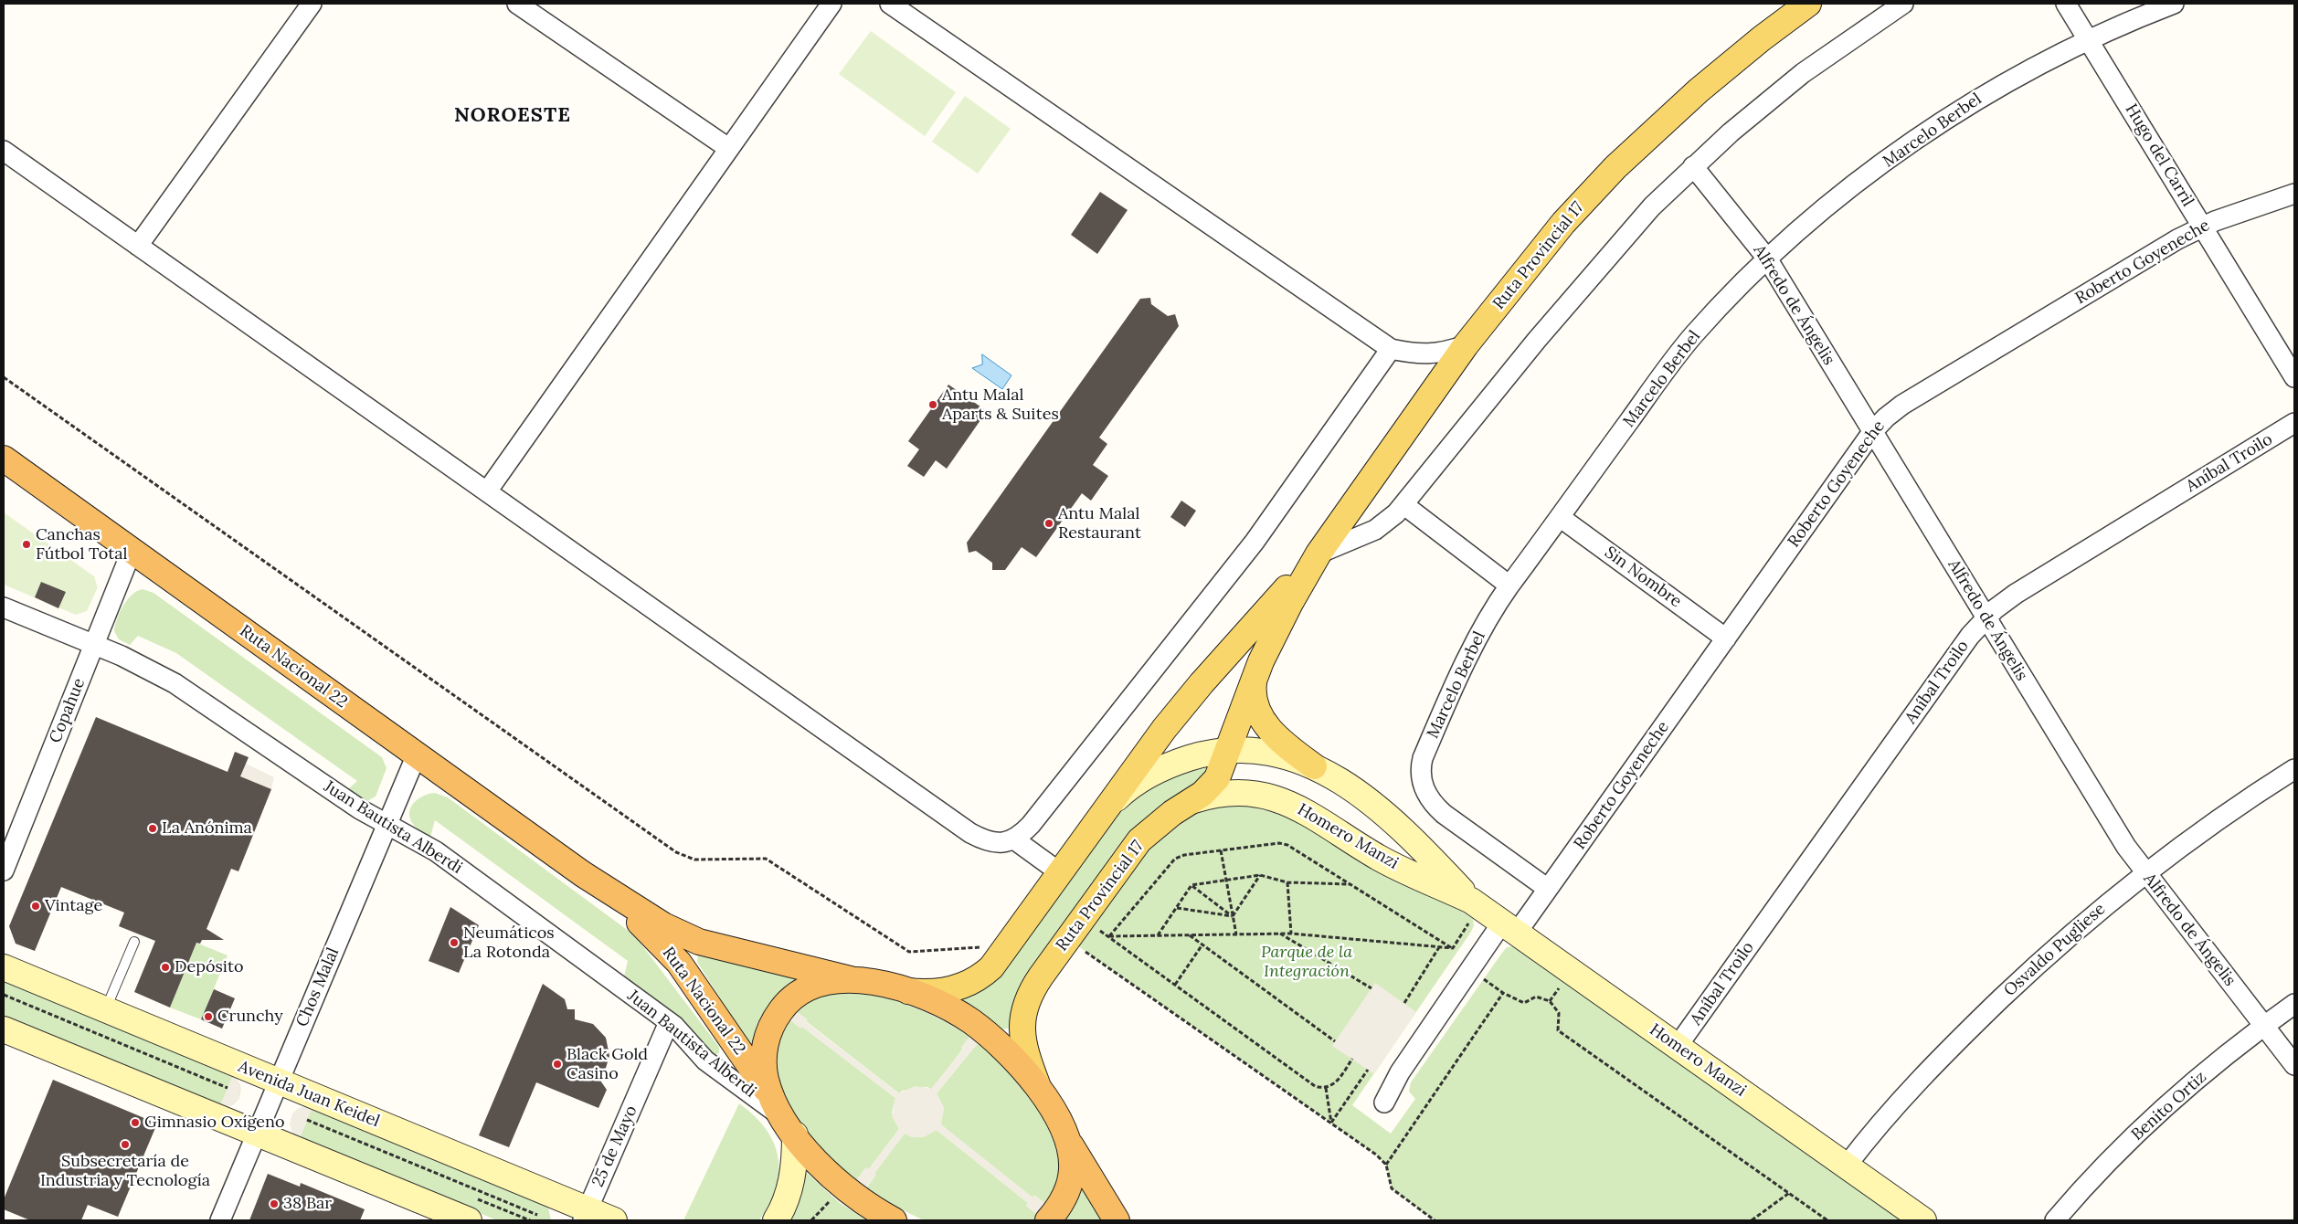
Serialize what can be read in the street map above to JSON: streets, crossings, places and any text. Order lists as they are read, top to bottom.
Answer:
{
  "streets": {
    "highway": ["Ruta Nacional 22"],
    "main road": ["Ruta Provincial 17", "Homero Manzi", "Avenida Juan Keidel"],
    "street": [
      "Marcelo Berbel",
      "Hugo del Carril",
      "Roberto Goyeneche",
      "Alfredo de Ángelis",
      "Aníbal Troilo",
      "Sin Nombre",
      "Copahue",
      "Juan Bautista Alberdi",
      "Osvaldo Pugliese",
      "Chos Malal",
      "Benito Ortiz",
      "25 de Mayo"
    ]
  },
  "crossings": [
    ["Marcelo Berbel", "Hugo del Carril"],
    ["Marcelo Berbel", "Roberto Goyeneche"],
    ["Marcelo Berbel", "Alfredo de Ángelis"],
    ["Marcelo Berbel", "Sin Nombre"],
    ["Hugo del Carril", "Roberto Goyeneche"],
    ["Ruta Provincial 17", "Ruta Nacional 22"],
    ["Ruta Provincial 17", "Homero Manzi"],
    ["Roberto Goyeneche", "Alfredo de Ángelis"],
    ["Roberto Goyeneche", "Sin Nombre"],
    ["Roberto Goyeneche", "Homero Manzi"],
    ["Alfredo de Ángelis", "Aníbal Troilo"],
    ["Alfredo de Ángelis", "Osvaldo Pugliese"],
    ["Alfredo de Ángelis", "Benito Ortiz"],
    ["Aníbal Troilo", "Homero Manzi"],
    ["Ruta Nacional 22", "Copahue"],
    ["Ruta Nacional 22", "Juan Bautista Alberdi"],
    ["Ruta Nacional 22", "Chos Malal"],
    ["Copahue", "Juan Bautista Alberdi"],
    ["Juan Bautista Alberdi", "Chos Malal"],
    ["Juan Bautista Alberdi", "25 de Mayo"],
    ["Homero Manzi", "Osvaldo Pugliese"],
    ["Chos Malal", "Avenida Juan Keidel"],
    ["Avenida Juan Keidel", "25 de Mayo"]
  ],
  "districts": ["NOROESTE"],
  "parks": ["Parque de la Integración"],
  "places": [
    "Antu Malal Aparts & Suites",
    "Antu Malal Restaurant",
    "Canchas Fútbol Total",
    "La Anónima",
    "Vintage",
    "Neumáticos La Rotonda",
    "Depósito",
    "Crunchy",
    "Black Gold Casino",
    "Gimnasio Oxígeno",
    "Subsecretaría de Industria y Tecnología",
    "38 Bar"
  ]
}
